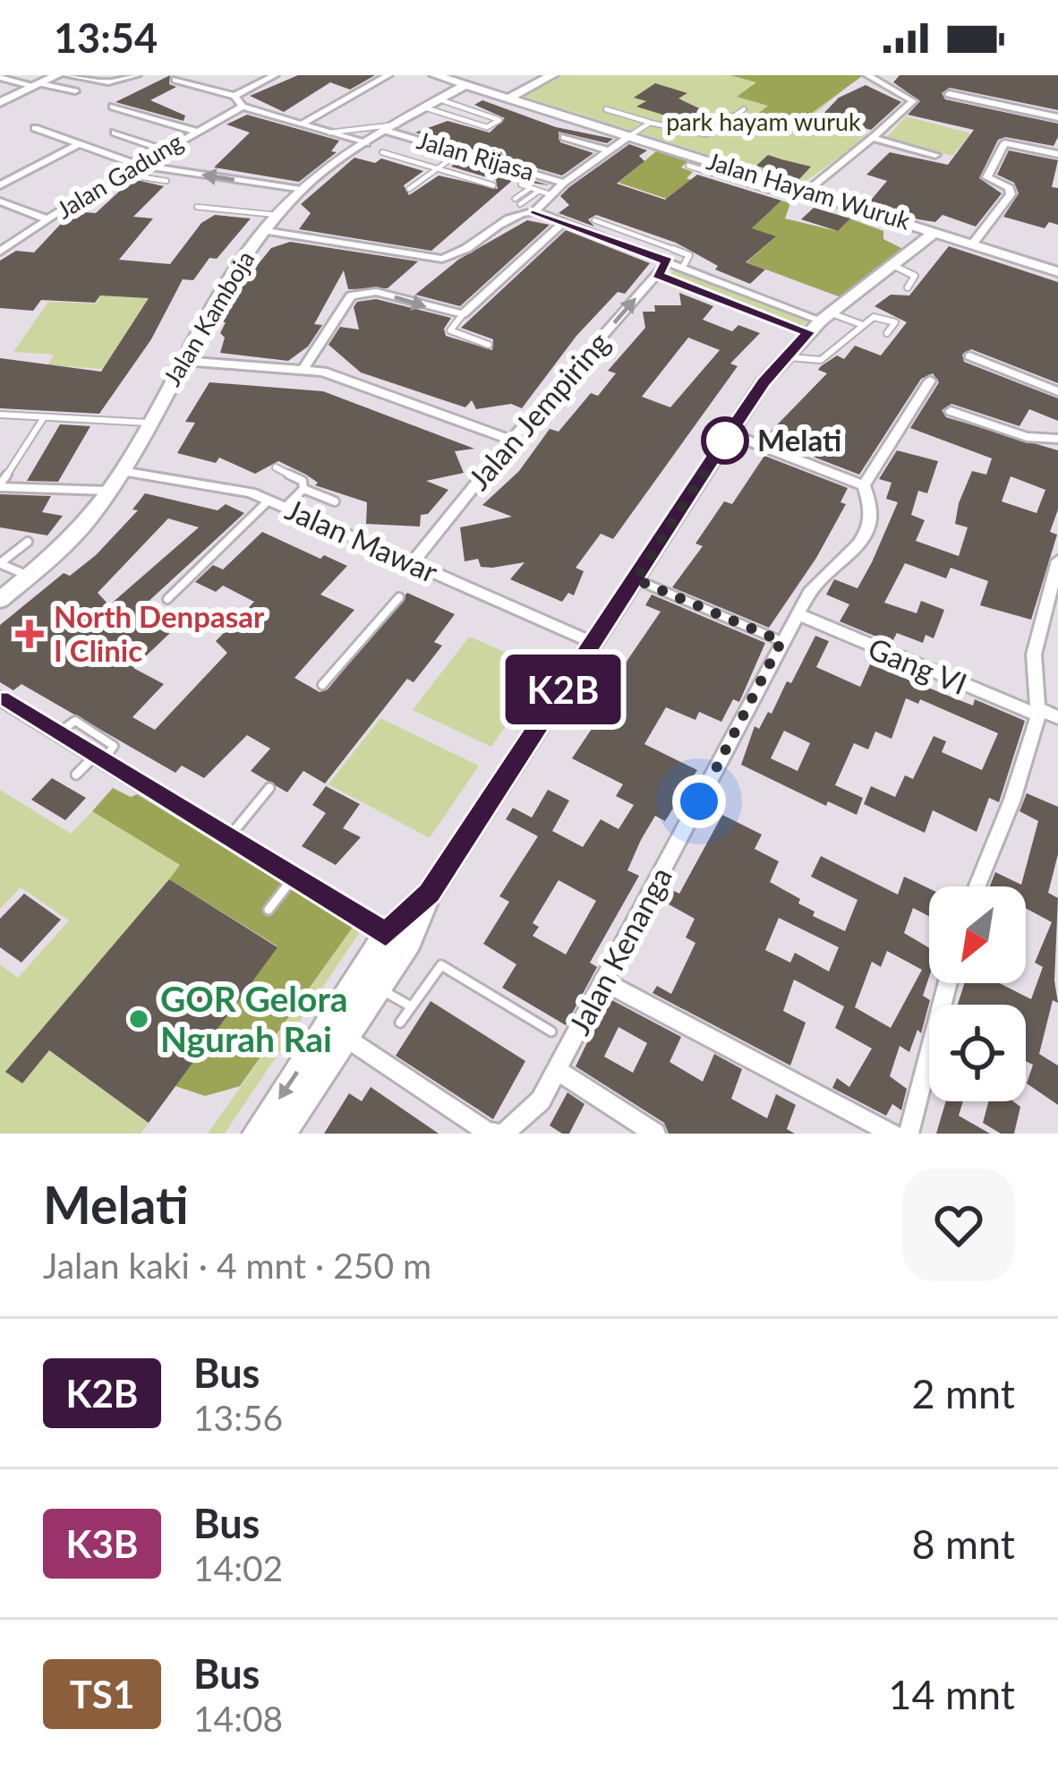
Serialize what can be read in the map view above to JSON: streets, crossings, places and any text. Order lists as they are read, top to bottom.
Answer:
{
  "streets": {
    "street": [
      "Jalan Rijasa",
      "Jalan Gadung",
      "Jalan Hayam Wuruk",
      "Jalan Kamboja",
      "Jalan Jempiring",
      "Jalan Mawar",
      "Gang VI",
      "Jalan Kenanga"
    ]
  },
  "crossings": [
    ["Jalan Rijasa", "Jalan Kamboja"],
    ["Jalan Hayam Wuruk", "Jalan Kamboja"],
    ["Jalan Kamboja", "Jalan Mawar"],
    ["Jalan Jempiring", "Jalan Mawar"],
    ["Gang VI", "Jalan Kenanga"]
  ],
  "parks": ["park hayam wuruk"],
  "places": {
    "other": ["Melati", "GOR Gelora Ngurah Rai"],
    "health": ["North Denpasar I Clinic"]
  },
  "lines": ["bus line K2B"],
  "north": "bottom left",
  "page": {
    "status": "13:54",
    "on_map": "K2B",
    "heading": ["Melati", "Jalan kaki · 4 mnt · 250 m"],
    "list": [
      {
        "mark": "K2B",
        "name": "Bus",
        "note": "13:56",
        "value": "2 mnt"
      },
      {
        "mark": "K3B",
        "name": "Bus",
        "note": "14:02",
        "value": "8 mnt"
      },
      {
        "mark": "TS1",
        "name": "Bus",
        "note": "14:08",
        "value": "14 mnt"
      }
    ]
  }
}
